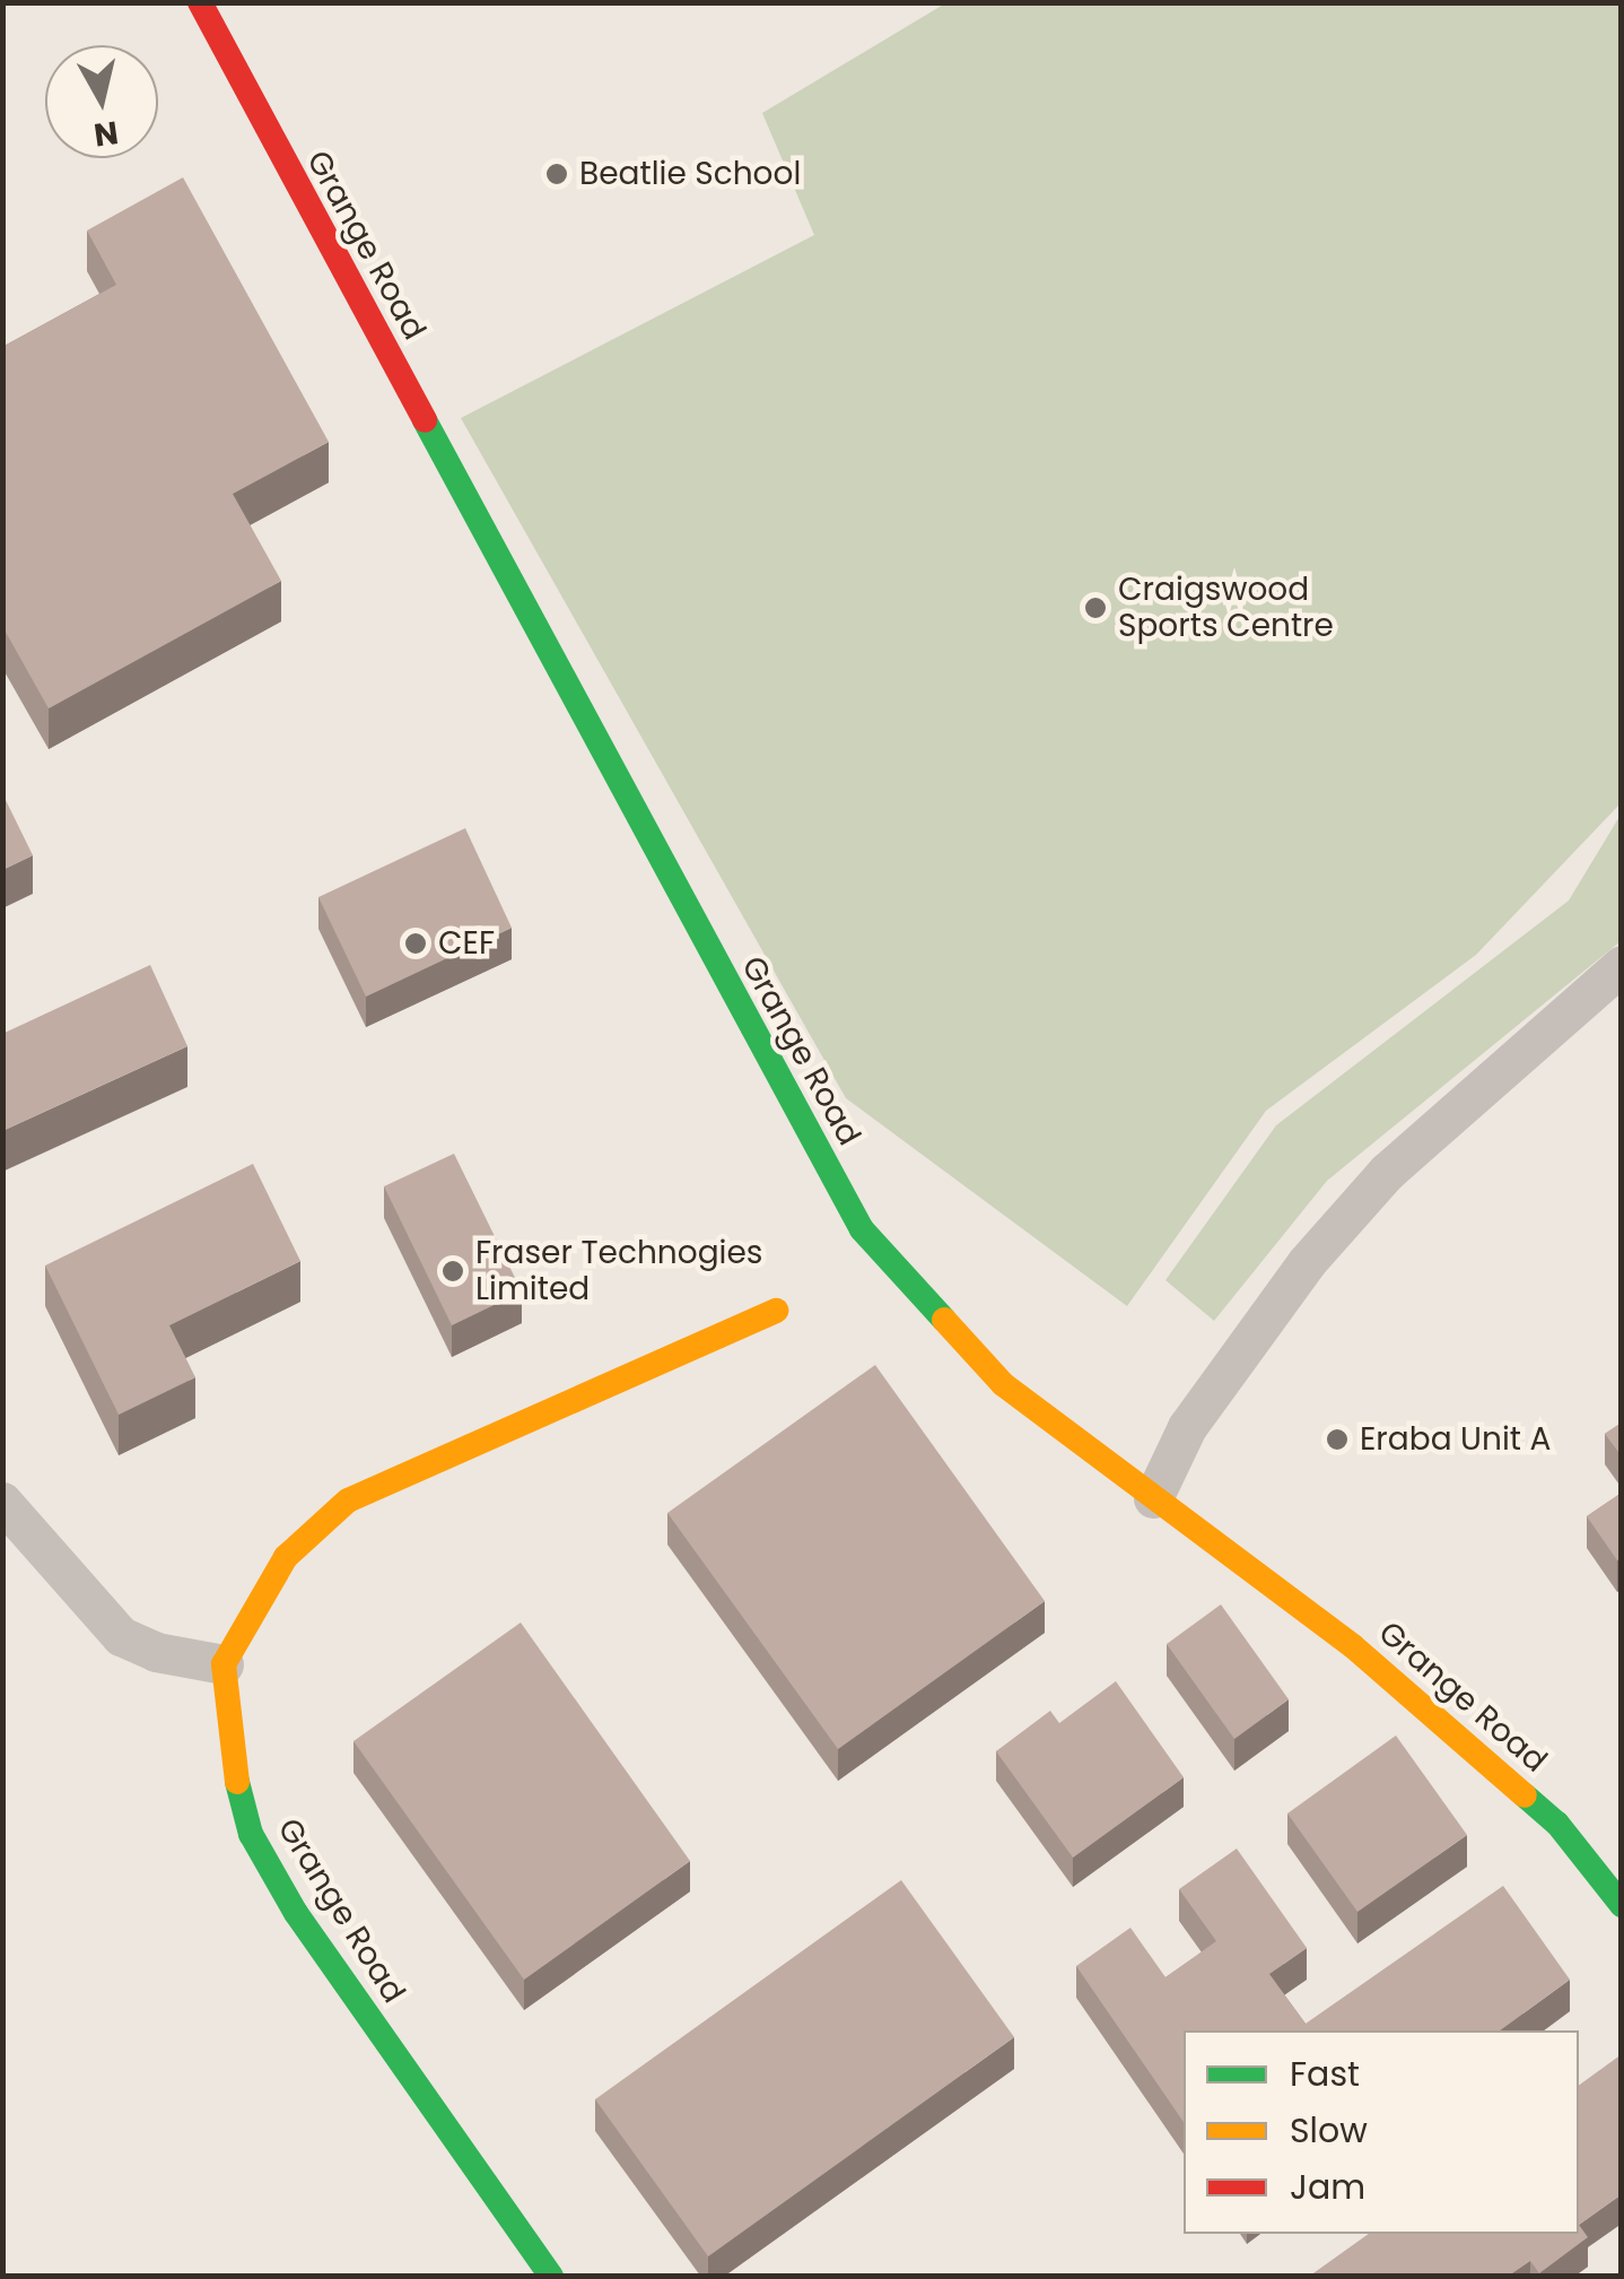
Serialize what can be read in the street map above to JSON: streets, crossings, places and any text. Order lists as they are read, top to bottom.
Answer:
{
  "streets": {
    "street": ["Grange Road"]
  },
  "places": [
    "Beatlie School",
    "Craigswood Sports Centre",
    "CEF",
    "Fraser Technogies Limited",
    "Eraba Unit A"
  ],
  "legend": ["Fast", "Slow", "Jam"],
  "north": "bottom"
}
